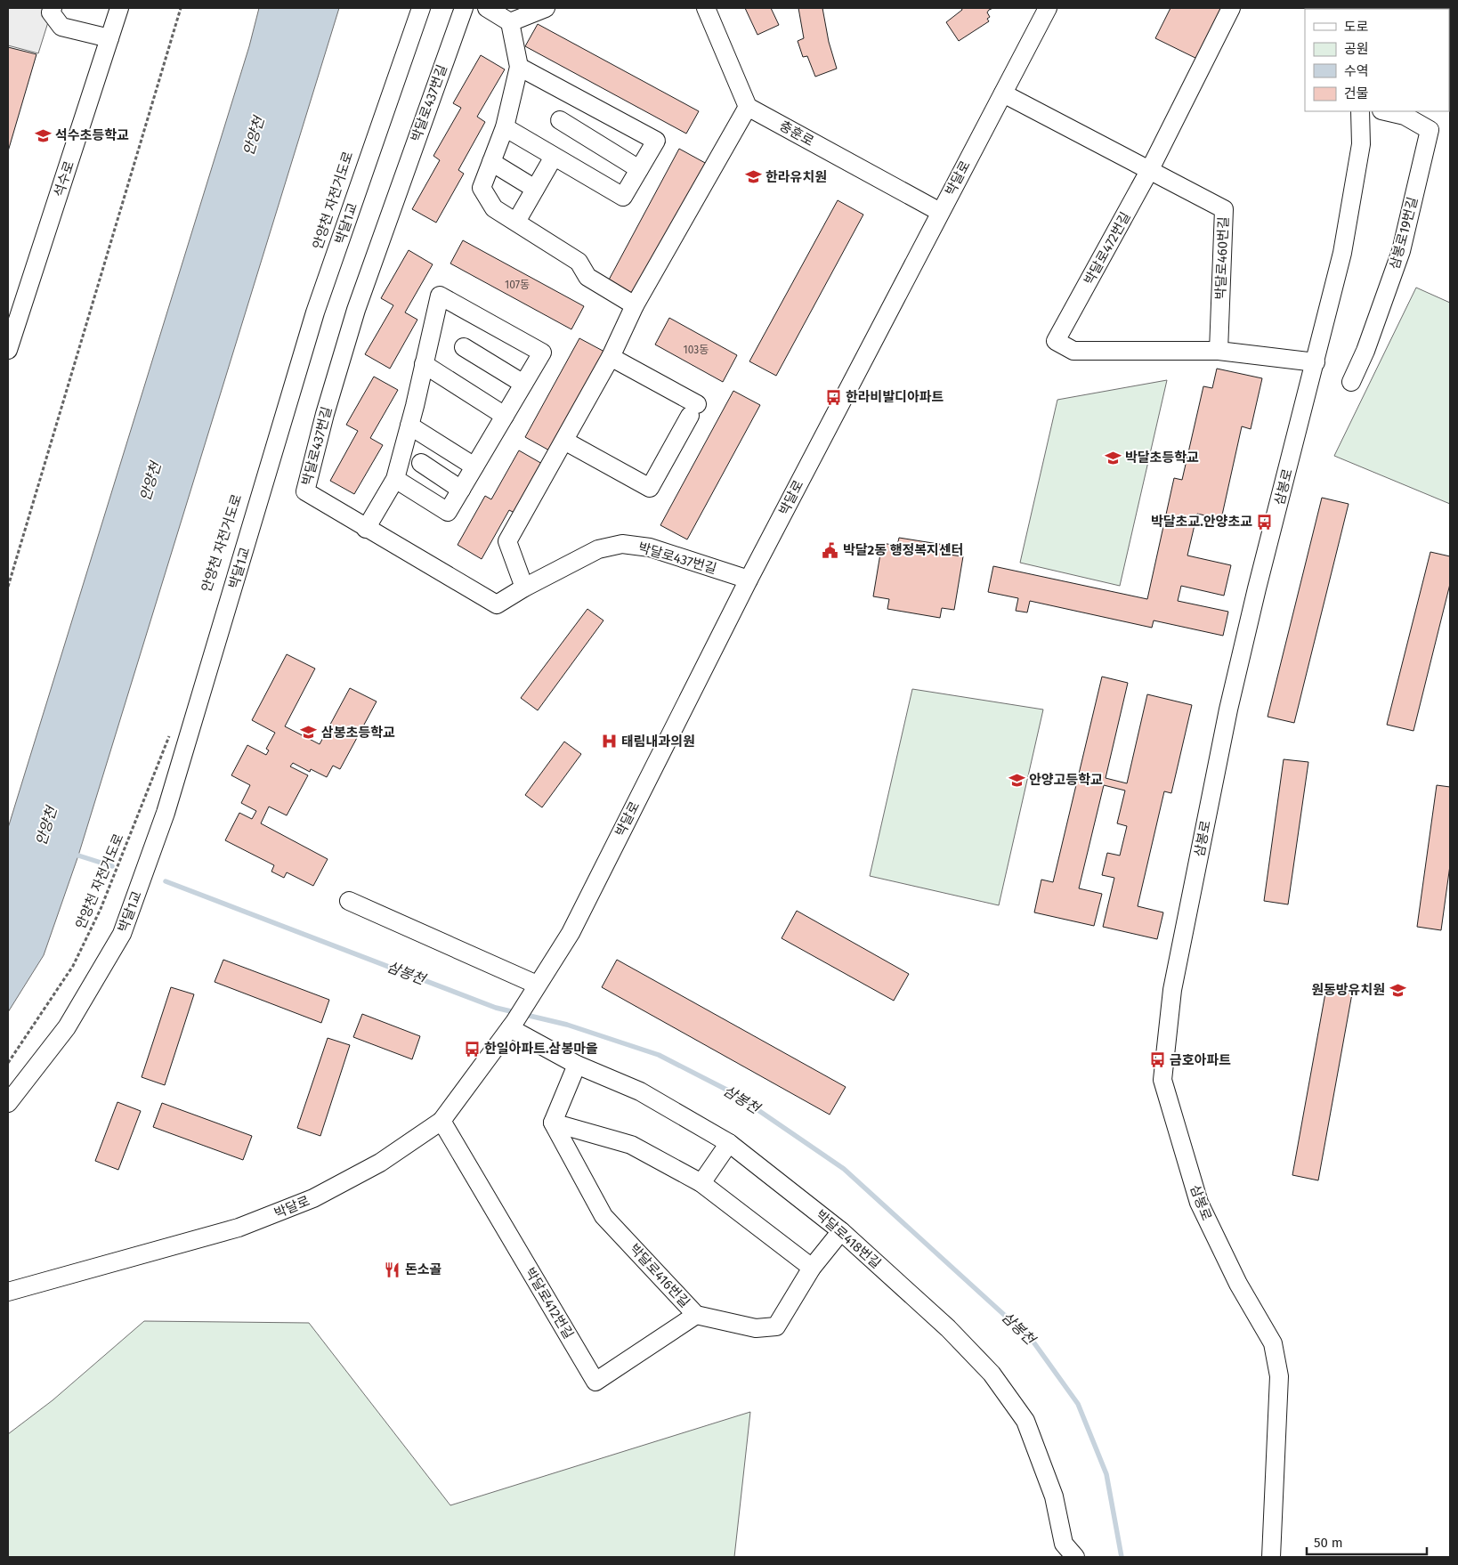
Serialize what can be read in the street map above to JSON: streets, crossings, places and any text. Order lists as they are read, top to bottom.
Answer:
{
  "streets": {
    "street": [
      "박달로437번길",
      "충훈로",
      "박달로",
      "석수로",
      "박달1교",
      "삼봉로19번길",
      "박달로472번길",
      "박달로460번길",
      "삼봉로",
      "박달로418번길",
      "박달로416번길",
      "박달로412번길"
    ],
    "path": ["안양천 자전거도로"]
  },
  "crossings": [
    ["박달로437번길", "박달로"],
    ["충훈로", "박달로"],
    ["박달로", "박달로460번길"],
    ["박달로", "박달로418번길"],
    ["박달로", "박달로412번길"],
    ["박달로472번길", "박달로460번길"],
    ["박달로418번길", "박달로416번길"],
    ["박달로416번길", "박달로412번길"]
  ],
  "water": ["안양천", "삼봉천"],
  "places": {
    "school or university": [
      "석수초등학교",
      "한라유치원",
      "박달초등학교",
      "삼봉초등학교",
      "안양고등학교",
      "원동방유치원"
    ],
    "bus stop": [
      "한라비발디아파트",
      "박달초교.안양초교",
      "한일아파트.삼봉마을",
      "금호아파트"
    ],
    "public building": ["박달2동 행정복지센터"],
    "hospital": ["태림내과의원"],
    "restaurant": ["돈소골"]
  },
  "house_numbers": ["107동", "103동"],
  "legend": [
    "도로",
    "공원",
    "수역",
    "건물"
  ],
  "scale_bar": "50 m"
}
